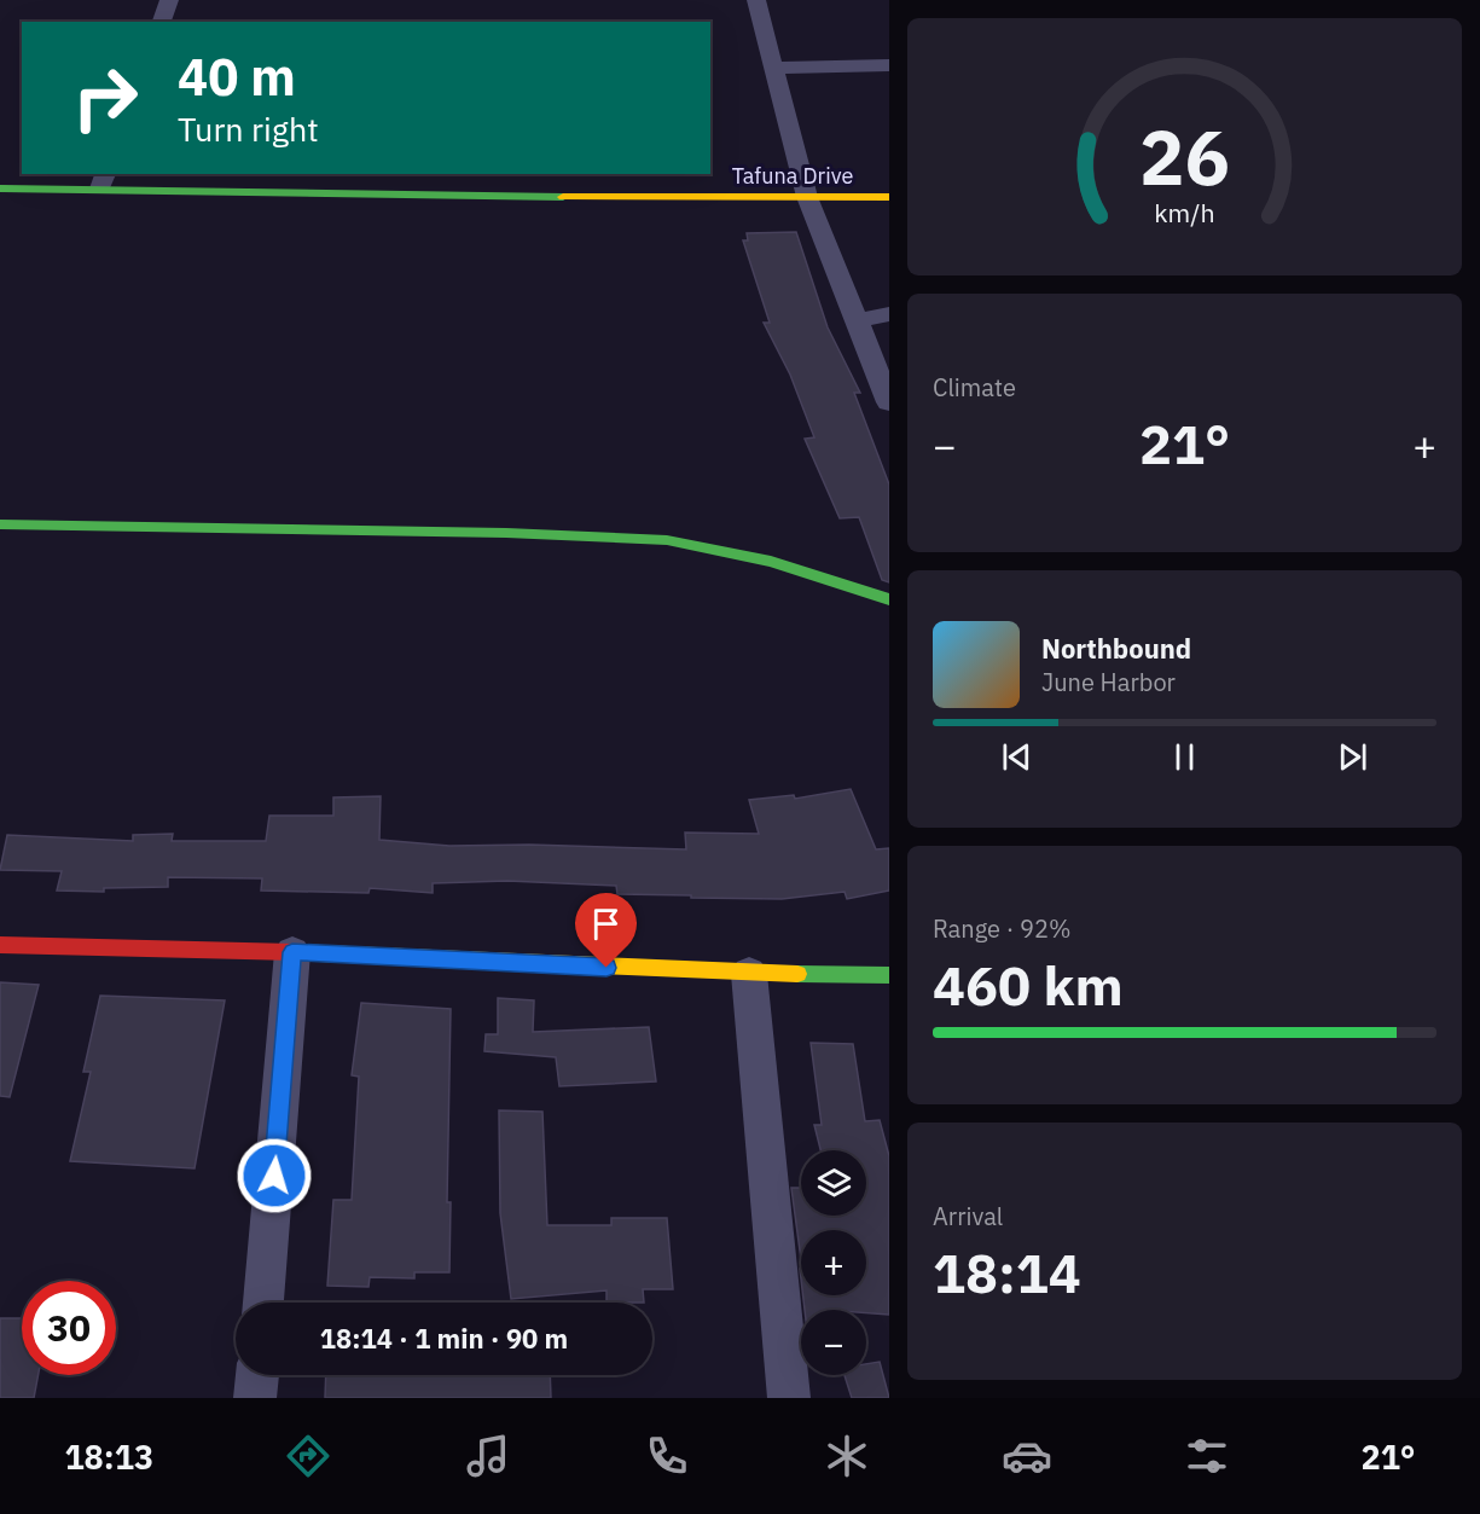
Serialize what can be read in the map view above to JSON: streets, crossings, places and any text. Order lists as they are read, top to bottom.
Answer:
{
  "streets": {
    "street": ["Tafuna Drive"]
  },
  "page": {
    "turn": ["40 m", "Turn right"],
    "tile": [
      "Climate",
      ["Range · 92%", "460 km"],
      ["Arrival", "18:14"]
    ],
    "heat": ["−", "21°", "+"],
    "song": ["Northbound", "June Harbor"],
    "map_buttons": ["+", "−"],
    "limit": "30",
    "trip": "18:14 · 1 min · 90 m",
    "tabs": ["18:13", "21°"],
    "gauge": ["26", "km/h"]
  }
}
